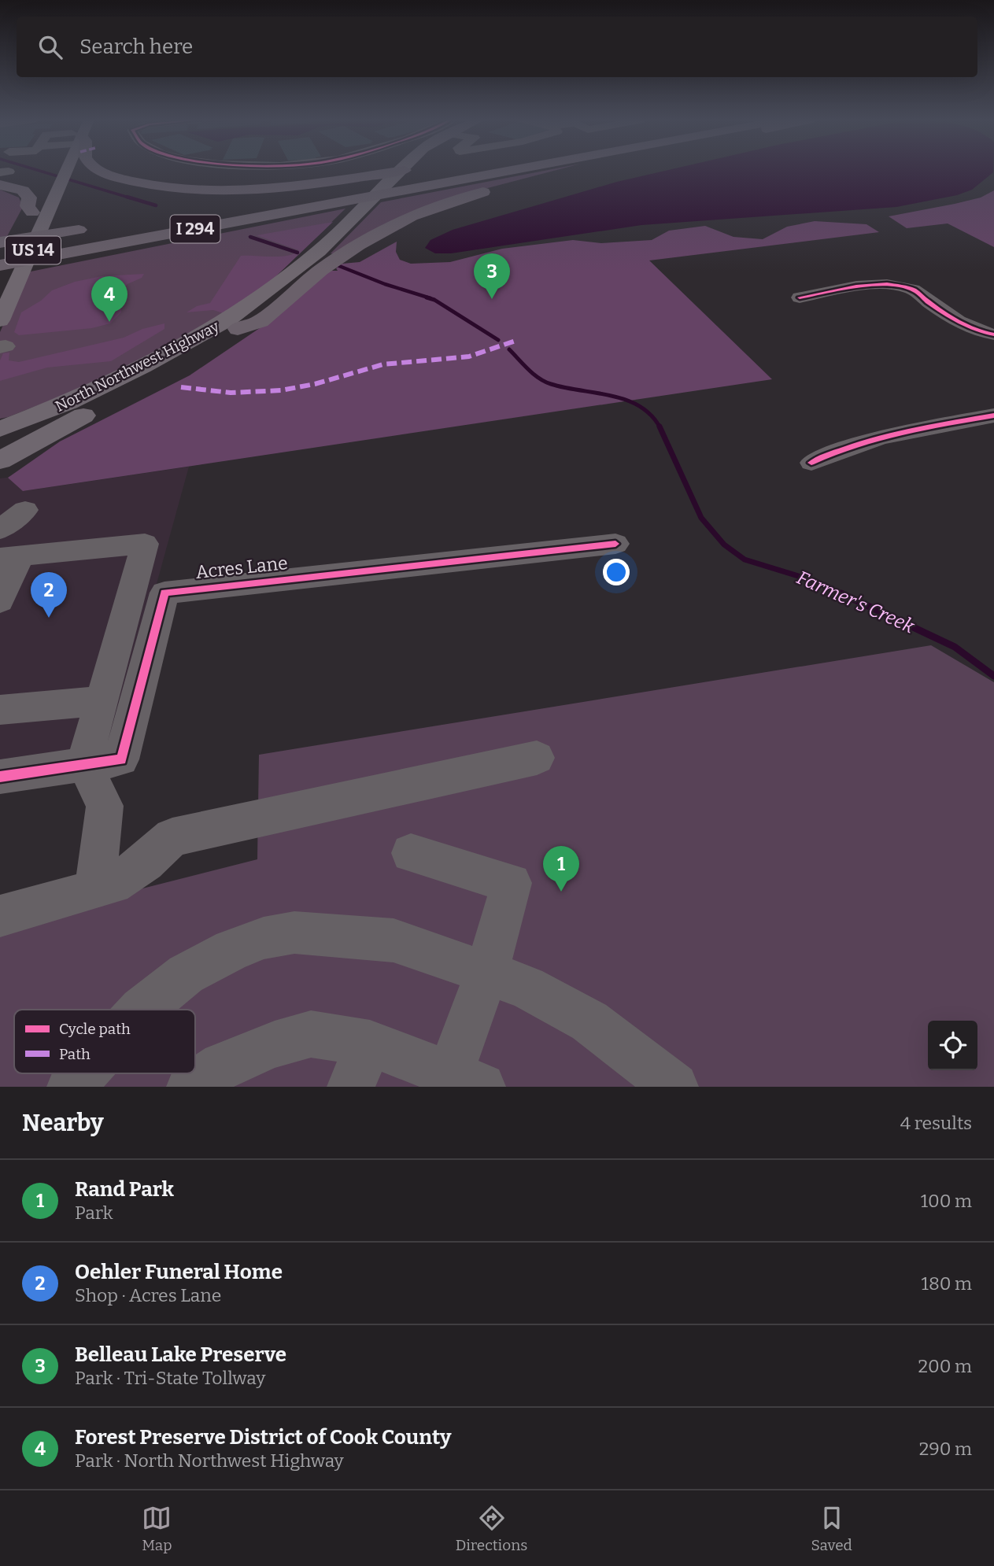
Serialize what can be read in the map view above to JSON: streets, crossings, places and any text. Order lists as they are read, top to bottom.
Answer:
{
  "streets": {
    "highway": ["I 294"],
    "main road": ["US 14", "North Northwest Highway"],
    "street": ["Acres Lane"]
  },
  "water": ["Farmer's Creek"],
  "legend": ["Cycle path", "Path"],
  "page": {
    "search": "Search here",
    "pins": [
      "3",
      "4",
      "2",
      "1"
    ],
    "heading": ["Nearby", "4 results"],
    "list": [
      {
        "mark": "1",
        "name": "Rand Park",
        "note": "Park",
        "value": "100 m"
      },
      {
        "mark": "2",
        "name": "Oehler Funeral Home",
        "note": "Shop · Acres Lane",
        "value": "180 m"
      },
      {
        "mark": "3",
        "name": "Belleau Lake Preserve",
        "note": "Park · Tri-State Tollway",
        "value": "200 m"
      },
      {
        "mark": "4",
        "name": "Forest Preserve District of Cook County",
        "note": "Park · North Northwest Highway",
        "value": "290 m"
      }
    ],
    "nav": ["Map", "Directions", "Saved"]
  }
}
